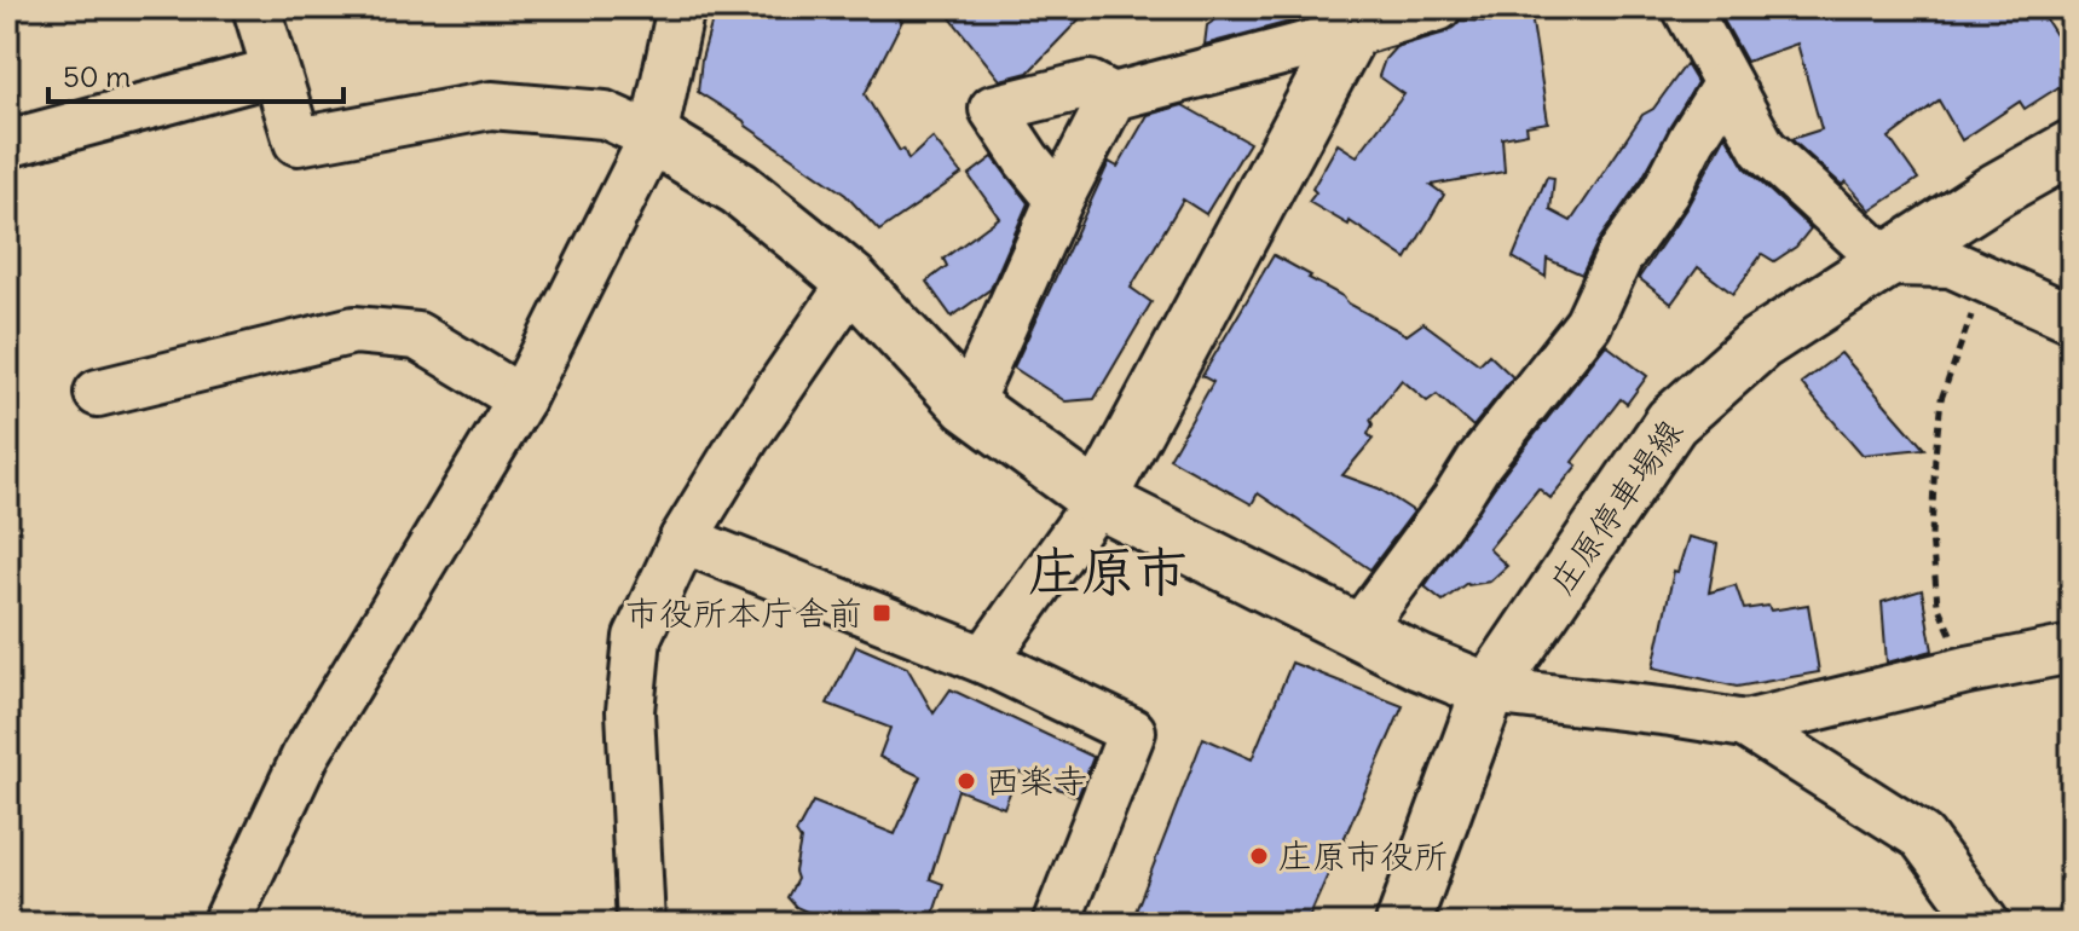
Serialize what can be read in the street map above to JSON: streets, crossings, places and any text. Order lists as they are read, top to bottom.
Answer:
{
  "streets": {
    "street": ["庄原停車場線"]
  },
  "districts": ["庄原市"],
  "places": {
    "transit": ["市役所本庁舎前"],
    "other": ["西楽寺", "庄原市役所"]
  },
  "scale_bar": "50 m"
}
